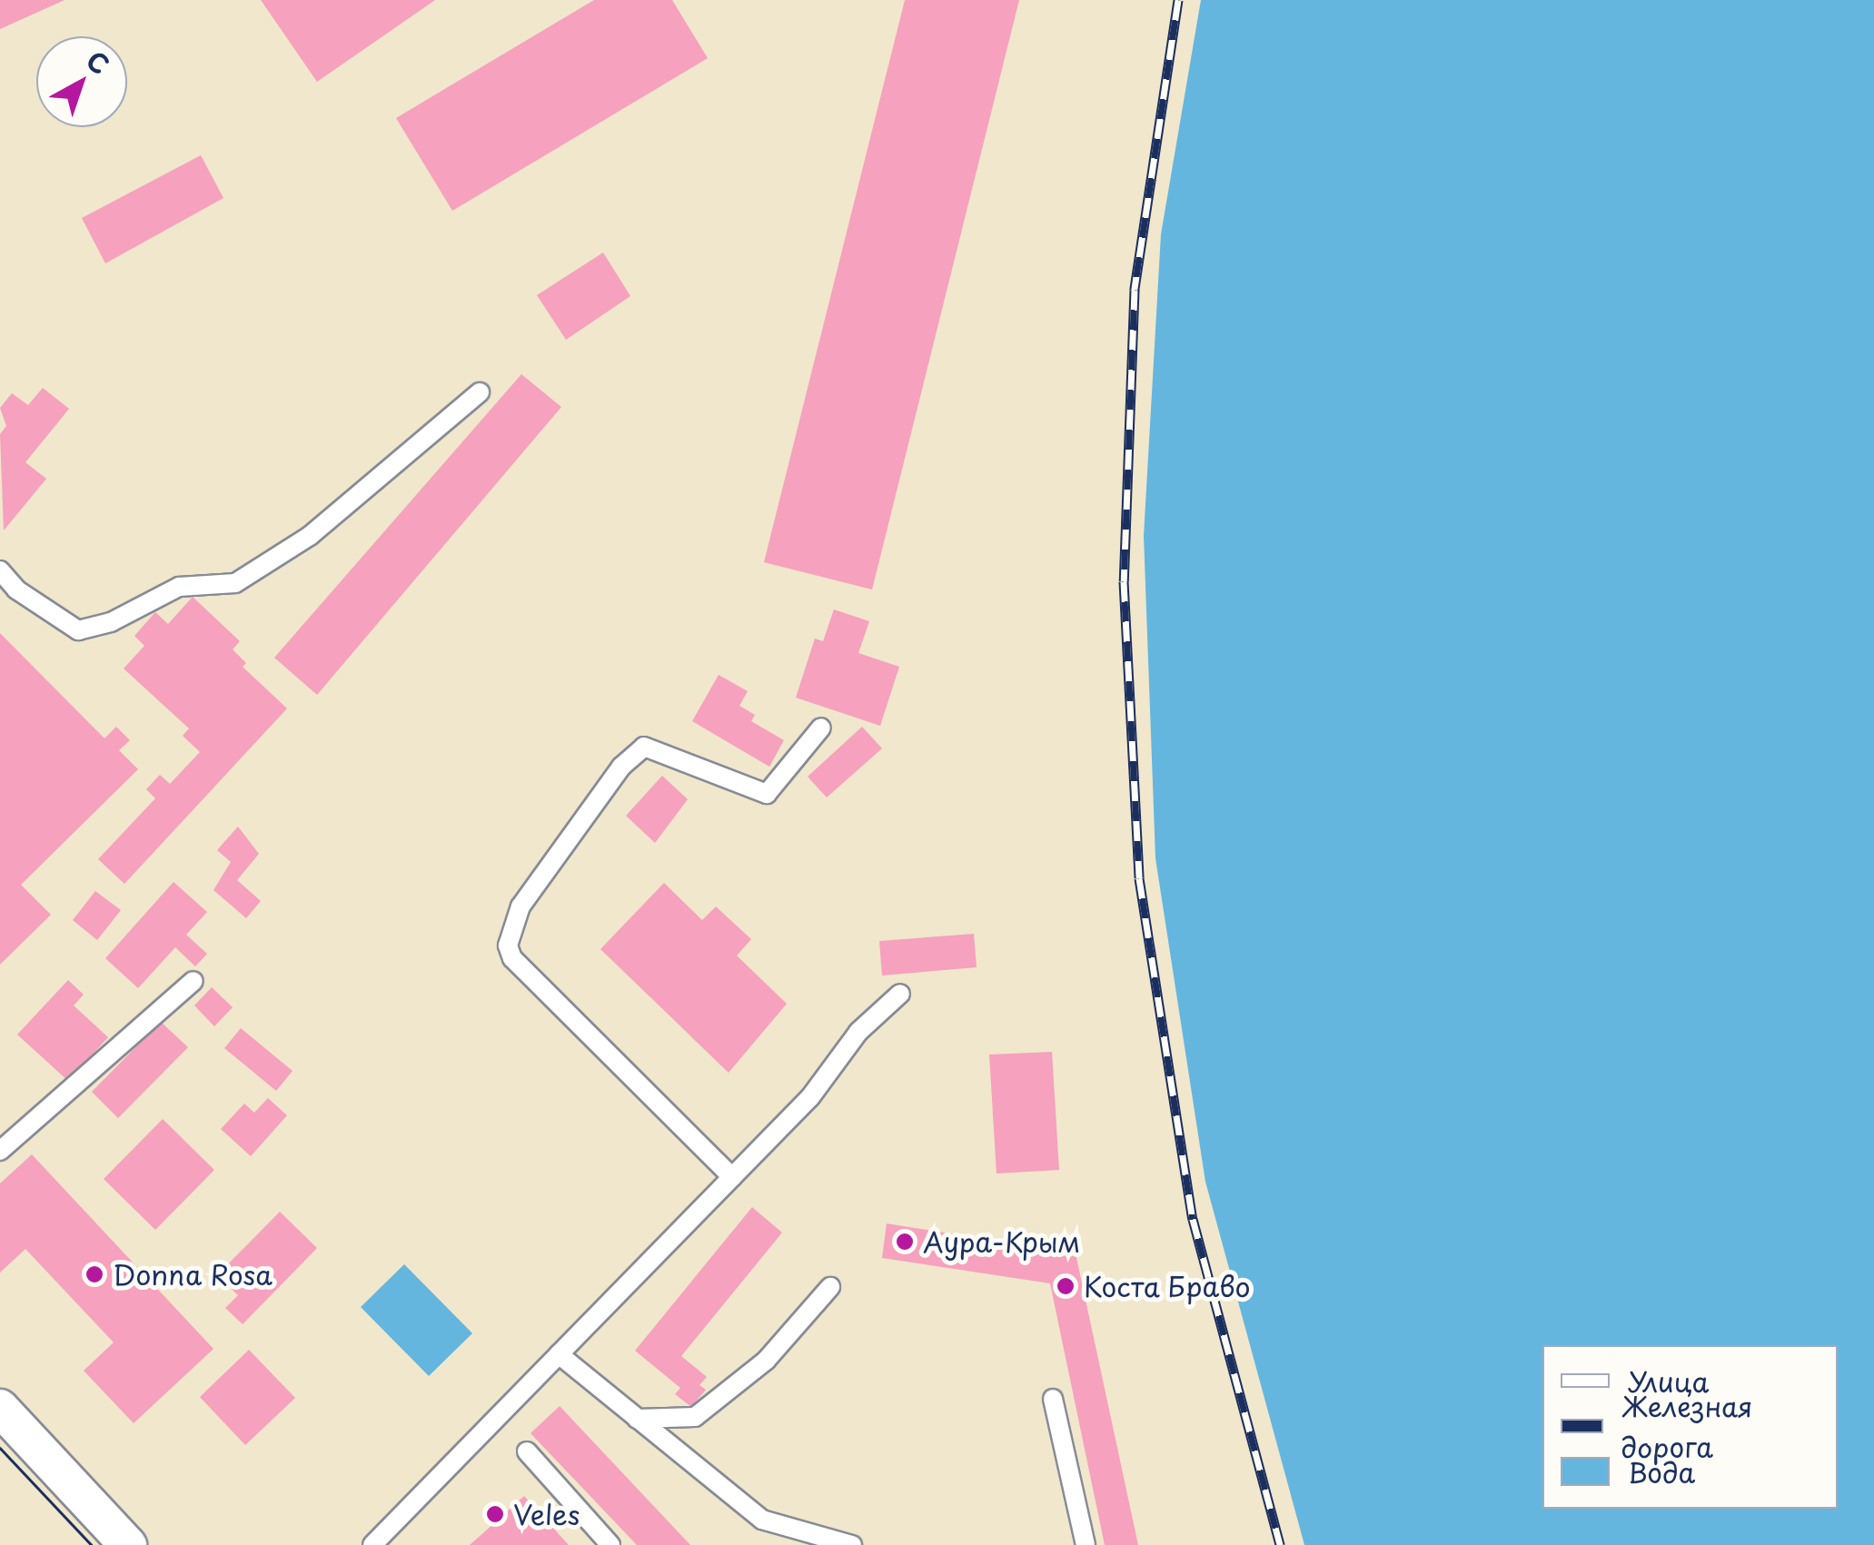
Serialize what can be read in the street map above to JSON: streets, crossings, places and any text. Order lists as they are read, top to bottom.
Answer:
{
  "places": [
    "Аура-Крым",
    "Donna Rosa",
    "Коста Браво",
    "Veles"
  ],
  "legend": ["Улица", "Железная дорога", "Вода"],
  "north": "top right"
}
